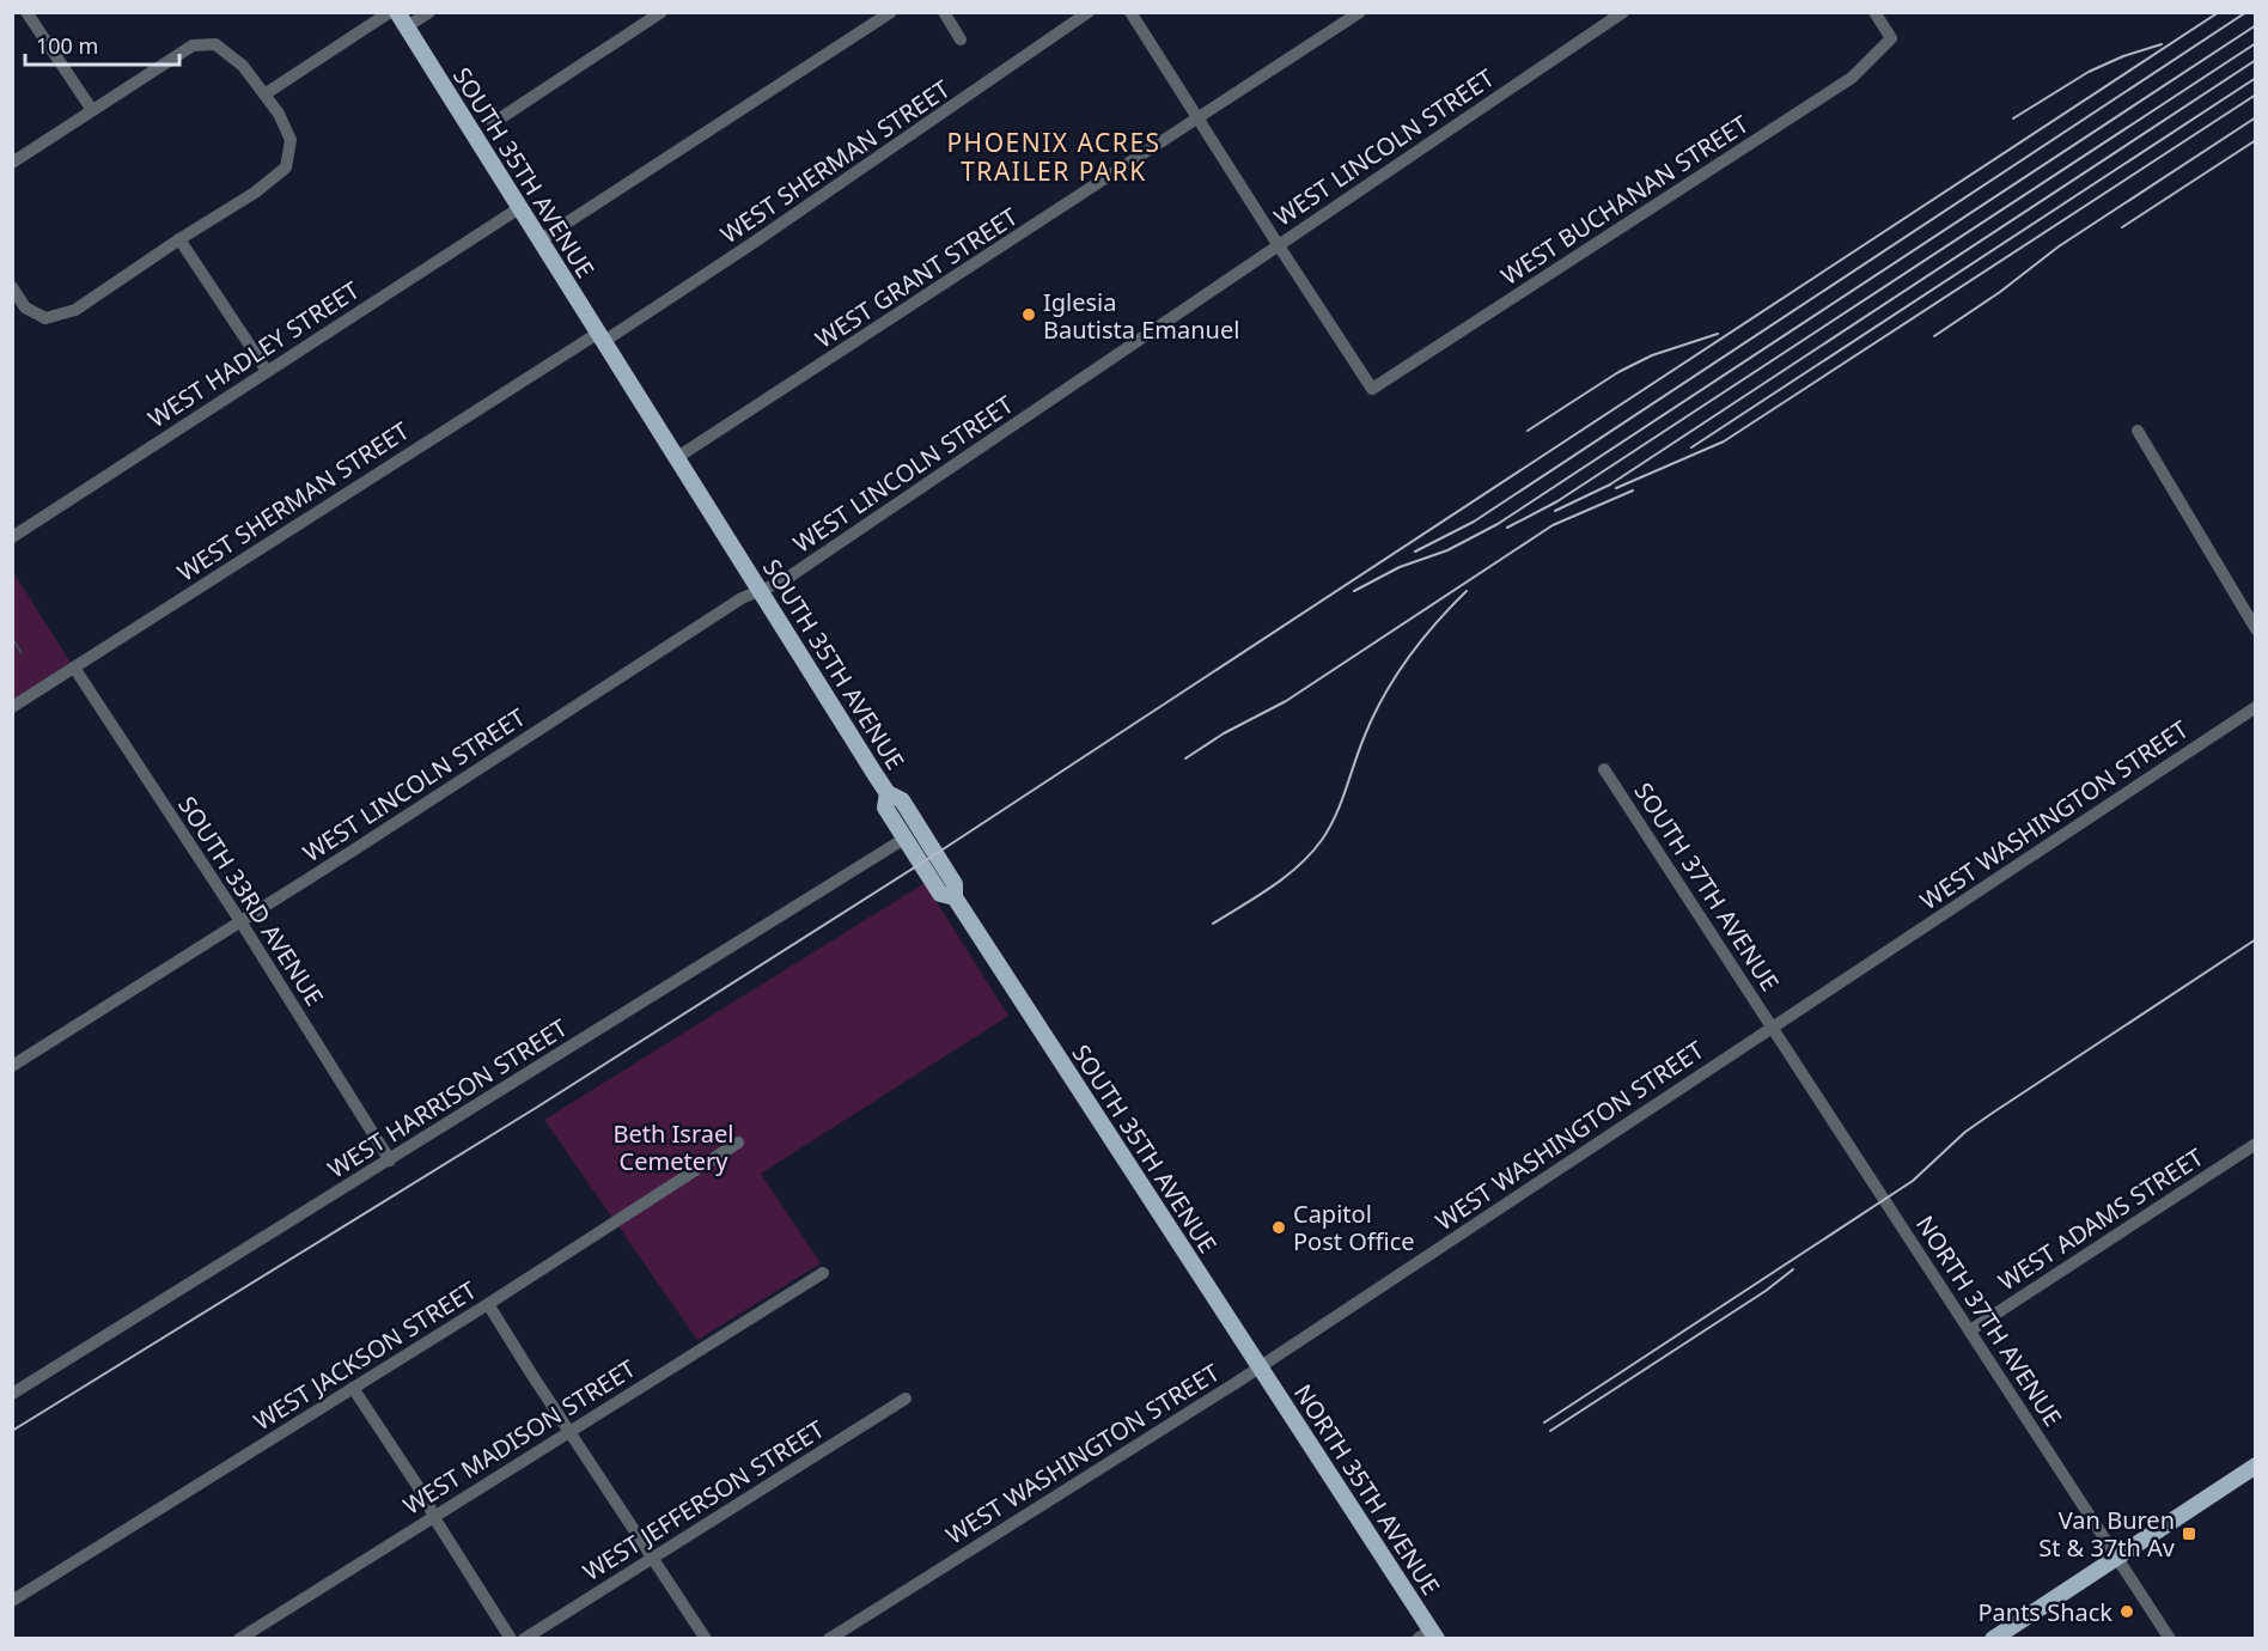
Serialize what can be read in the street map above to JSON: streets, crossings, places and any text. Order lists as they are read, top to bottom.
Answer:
{
  "streets": {
    "main road": ["SOUTH 35TH AVENUE", "NORTH 35TH AVENUE"],
    "street": [
      "WEST LINCOLN STREET",
      "WEST SHERMAN STREET",
      "WEST BUCHANAN STREET",
      "WEST GRANT STREET",
      "WEST HADLEY STREET",
      "WEST WASHINGTON STREET",
      "SOUTH 37TH AVENUE",
      "SOUTH 33RD AVENUE",
      "WEST HARRISON STREET",
      "WEST ADAMS STREET",
      "NORTH 37TH AVENUE",
      "WEST JACKSON STREET",
      "WEST MADISON STREET",
      "WEST JEFFERSON STREET"
    ]
  },
  "crossings": [
    ["WEST LINCOLN STREET", "SOUTH 35TH AVENUE"],
    ["WEST LINCOLN STREET", "WEST BUCHANAN STREET"],
    ["WEST LINCOLN STREET", "SOUTH 33RD AVENUE"],
    ["WEST SHERMAN STREET", "SOUTH 35TH AVENUE"],
    ["WEST SHERMAN STREET", "SOUTH 33RD AVENUE"],
    ["SOUTH 35TH AVENUE", "WEST GRANT STREET"],
    ["SOUTH 35TH AVENUE", "WEST HADLEY STREET"],
    ["SOUTH 35TH AVENUE", "WEST WASHINGTON STREET"],
    ["SOUTH 35TH AVENUE", "NORTH 35TH AVENUE"],
    ["WEST WASHINGTON STREET", "SOUTH 37TH AVENUE"],
    ["WEST WASHINGTON STREET", "NORTH 37TH AVENUE"],
    ["WEST WASHINGTON STREET", "NORTH 35TH AVENUE"],
    ["SOUTH 37TH AVENUE", "NORTH 37TH AVENUE"],
    ["SOUTH 33RD AVENUE", "WEST HARRISON STREET"],
    ["WEST ADAMS STREET", "NORTH 37TH AVENUE"]
  ],
  "districts": ["PHOENIX ACRES TRAILER PARK"],
  "parks": ["Beth Israel Cemetery"],
  "places": {
    "other": ["Iglesia Bautista Emanuel", "Capitol Post Office", "Pants Shack"],
    "transit": ["Van Buren St & 37th Av"]
  },
  "scale_bar": "100 m"
}
